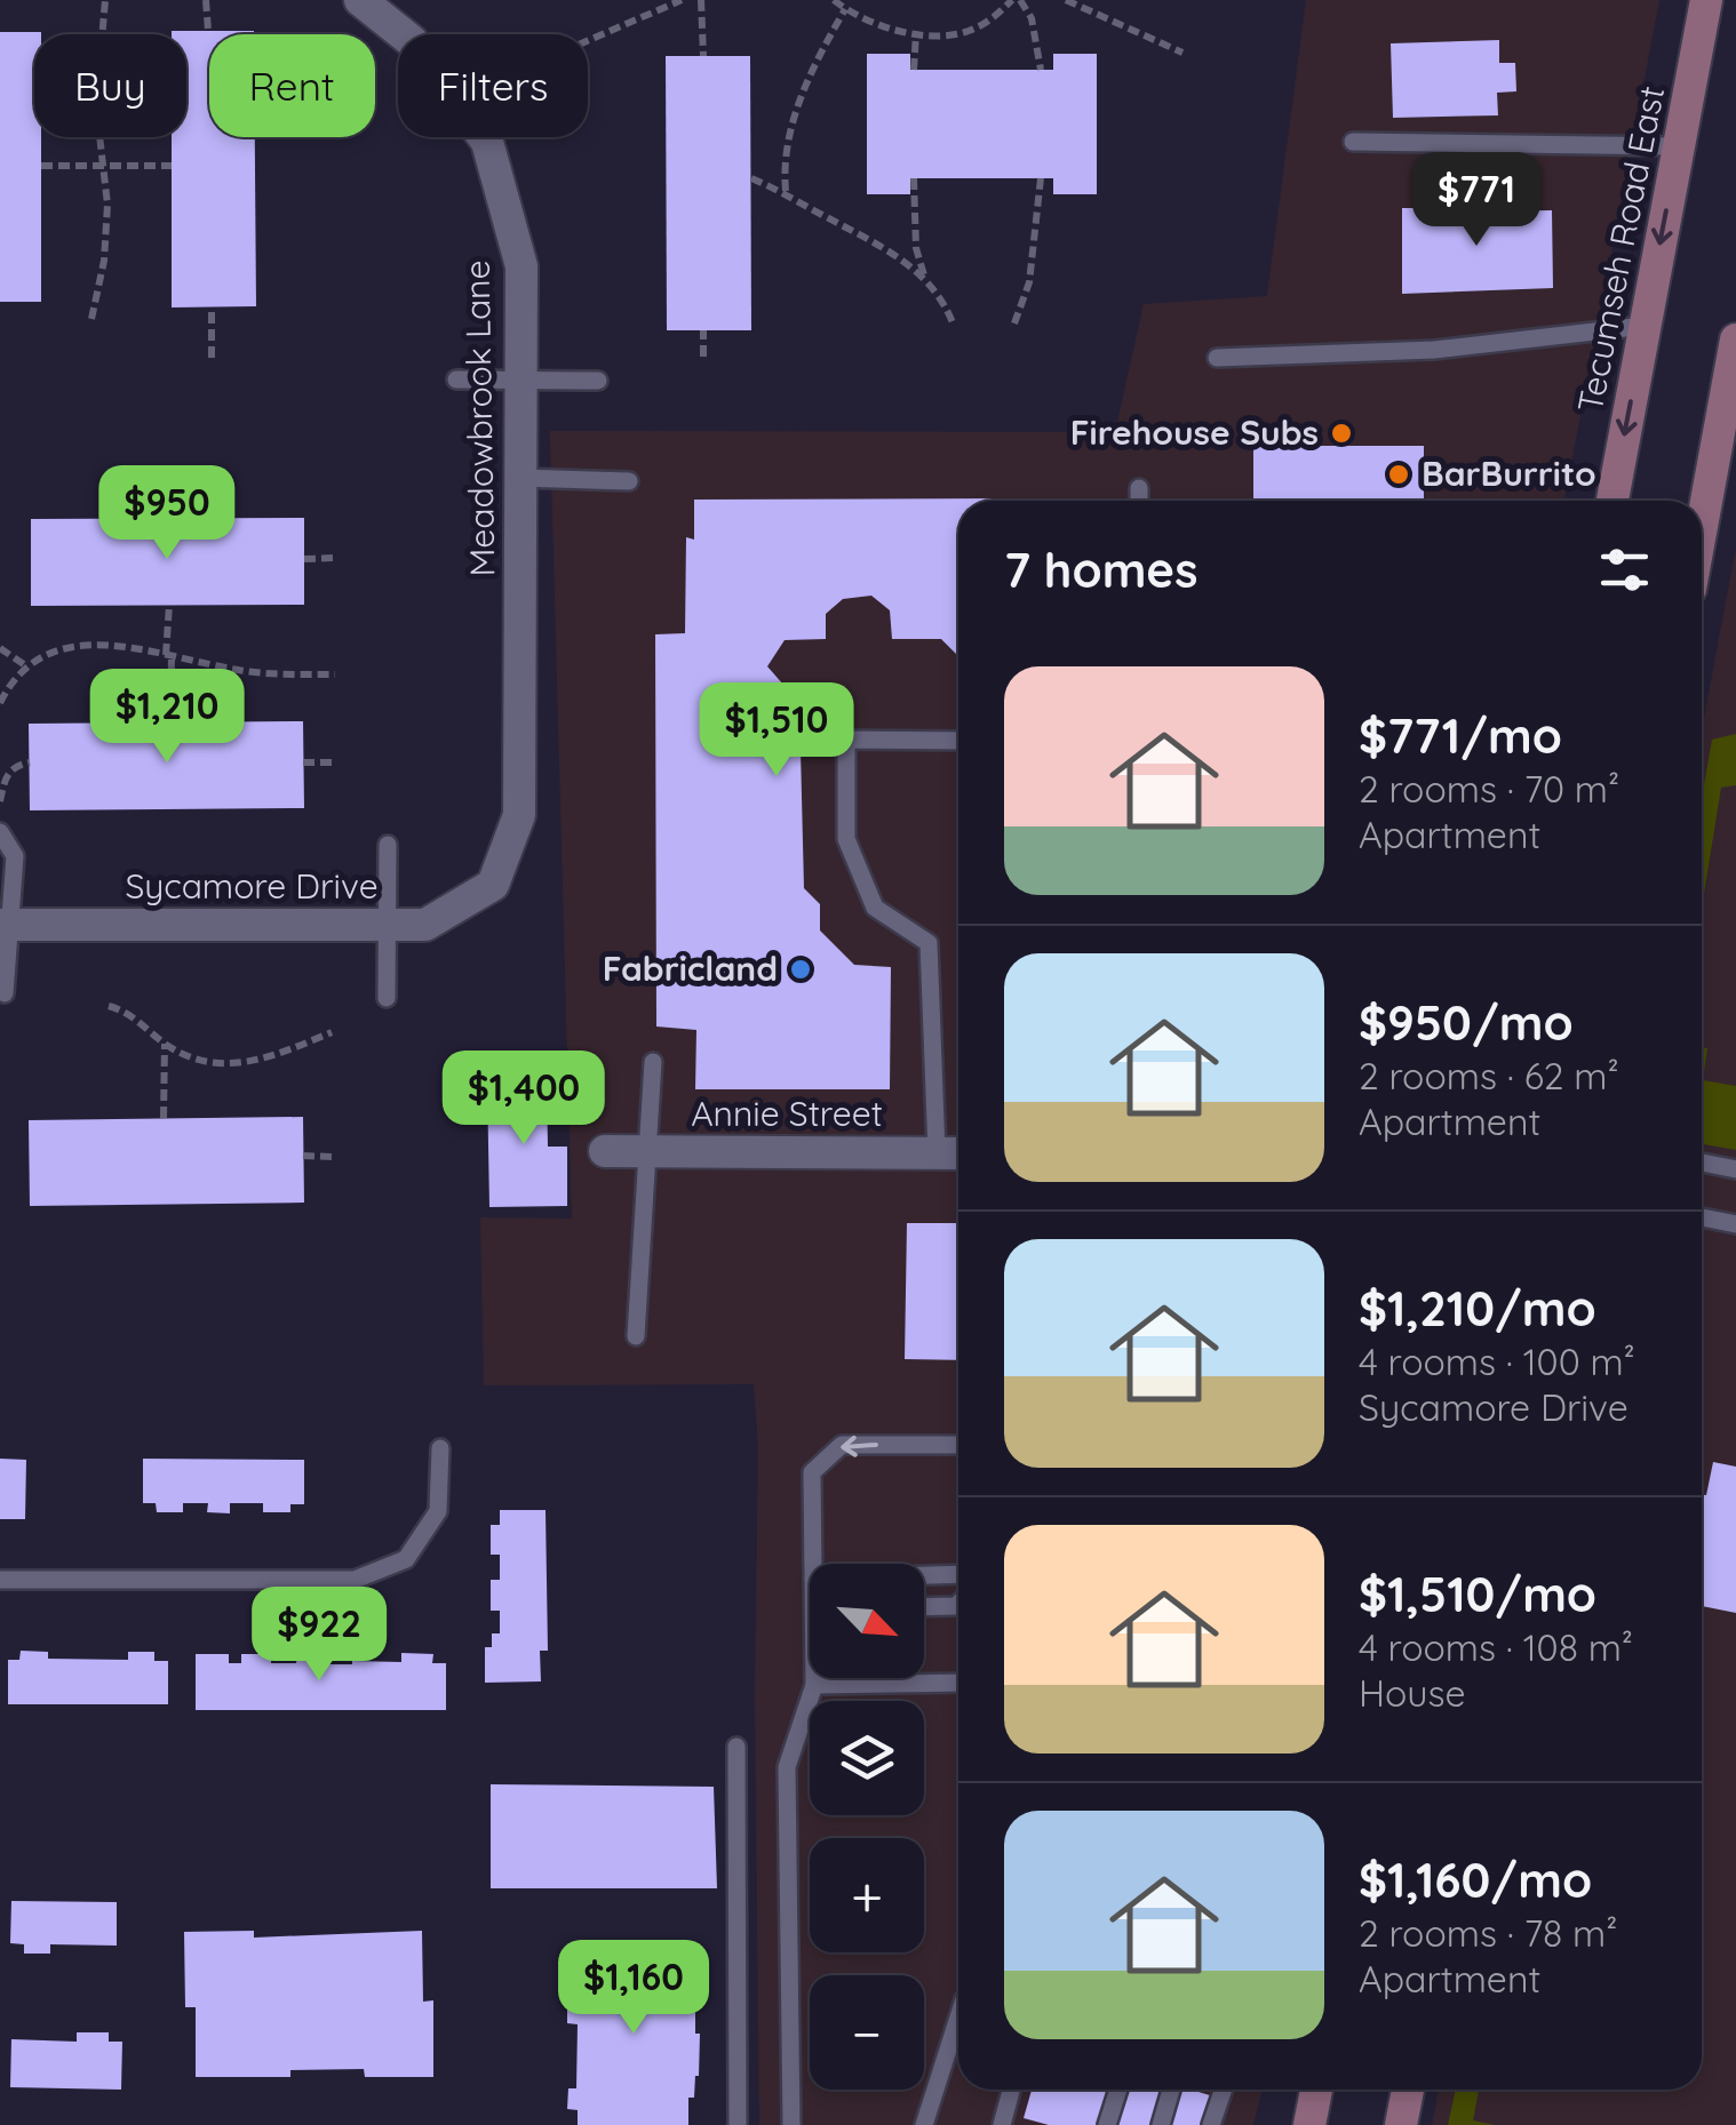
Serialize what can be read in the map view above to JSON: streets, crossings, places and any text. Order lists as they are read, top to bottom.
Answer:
{
  "streets": {
    "main road": ["Tecumseh Road East"],
    "street": ["Meadowbrook Lane", "Sycamore Drive", "Annie Street"]
  },
  "crossings": [
    ["Meadowbrook Lane", "Sycamore Drive"]
  ],
  "places": ["Firehouse Subs", "BarBurrito", "Fabricland"],
  "north": "bottom right",
  "page": {
    "chip": ["Buy", "Rent", "Filters"],
    "price": [
      "$771",
      "$950",
      "$1,210",
      "$1,510",
      "$1,400",
      "$922",
      "$1,160"
    ],
    "heading": "7 homes",
    "list": [
      {
        "name": "$771/mo",
        "note": "2 rooms · 70 m² · Apartment"
      },
      {
        "name": "$950/mo",
        "note": "2 rooms · 62 m² · Apartment"
      },
      {
        "name": "$1,210/mo",
        "note": "4 rooms · 100 m² · Sycamore Drive"
      },
      {
        "name": "$1,510/mo",
        "note": "4 rooms · 108 m² · House"
      },
      {
        "name": "$1,160/mo",
        "note": "2 rooms · 78 m² · Apartment"
      }
    ],
    "map_buttons": ["+", "−"]
  }
}
